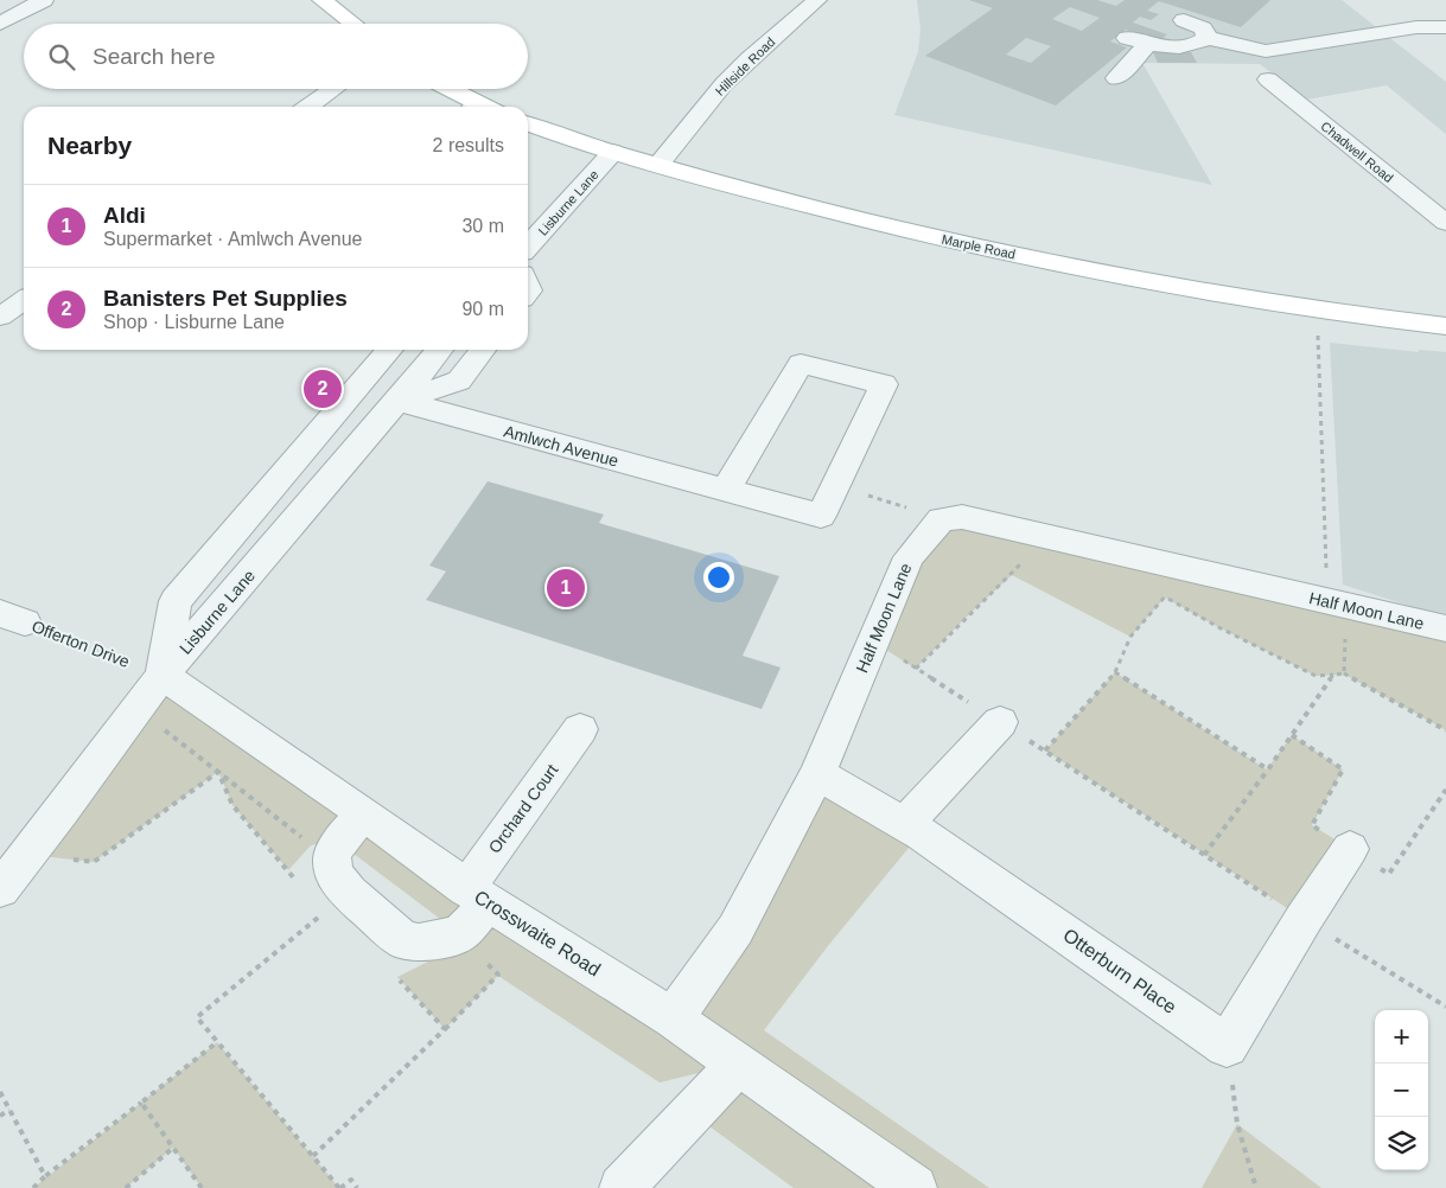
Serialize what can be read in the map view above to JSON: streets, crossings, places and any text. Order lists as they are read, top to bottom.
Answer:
{
  "streets": {
    "main road": ["Marple Road"],
    "street": [
      "Hillside Road",
      "Chadwell Road",
      "Lisburne Lane",
      "Amlwch Avenue",
      "Half Moon Lane",
      "Orchard Court",
      "Crosswaite Road",
      "Otterburn Place"
    ],
    "path": ["Offerton Drive"]
  },
  "crossings": [
    ["Hillside Road", "Marple Road"],
    ["Lisburne Lane", "Marple Road"],
    ["Lisburne Lane", "Amlwch Avenue"],
    ["Lisburne Lane", "Offerton Drive"],
    ["Lisburne Lane", "Crosswaite Road"],
    ["Half Moon Lane", "Crosswaite Road"],
    ["Half Moon Lane", "Otterburn Place"],
    ["Offerton Drive", "Crosswaite Road"],
    ["Orchard Court", "Crosswaite Road"]
  ],
  "page": {
    "search": "Search here",
    "heading": ["Nearby", "2 results"],
    "list": [
      {
        "mark": "1",
        "name": "Aldi",
        "note": "Supermarket · Amlwch Avenue",
        "value": "30 m"
      },
      {
        "mark": "2",
        "name": "Banisters Pet Supplies",
        "note": "Shop · Lisburne Lane",
        "value": "90 m"
      }
    ],
    "pins": ["2", "1"],
    "map_buttons": ["+", "−"]
  }
}
